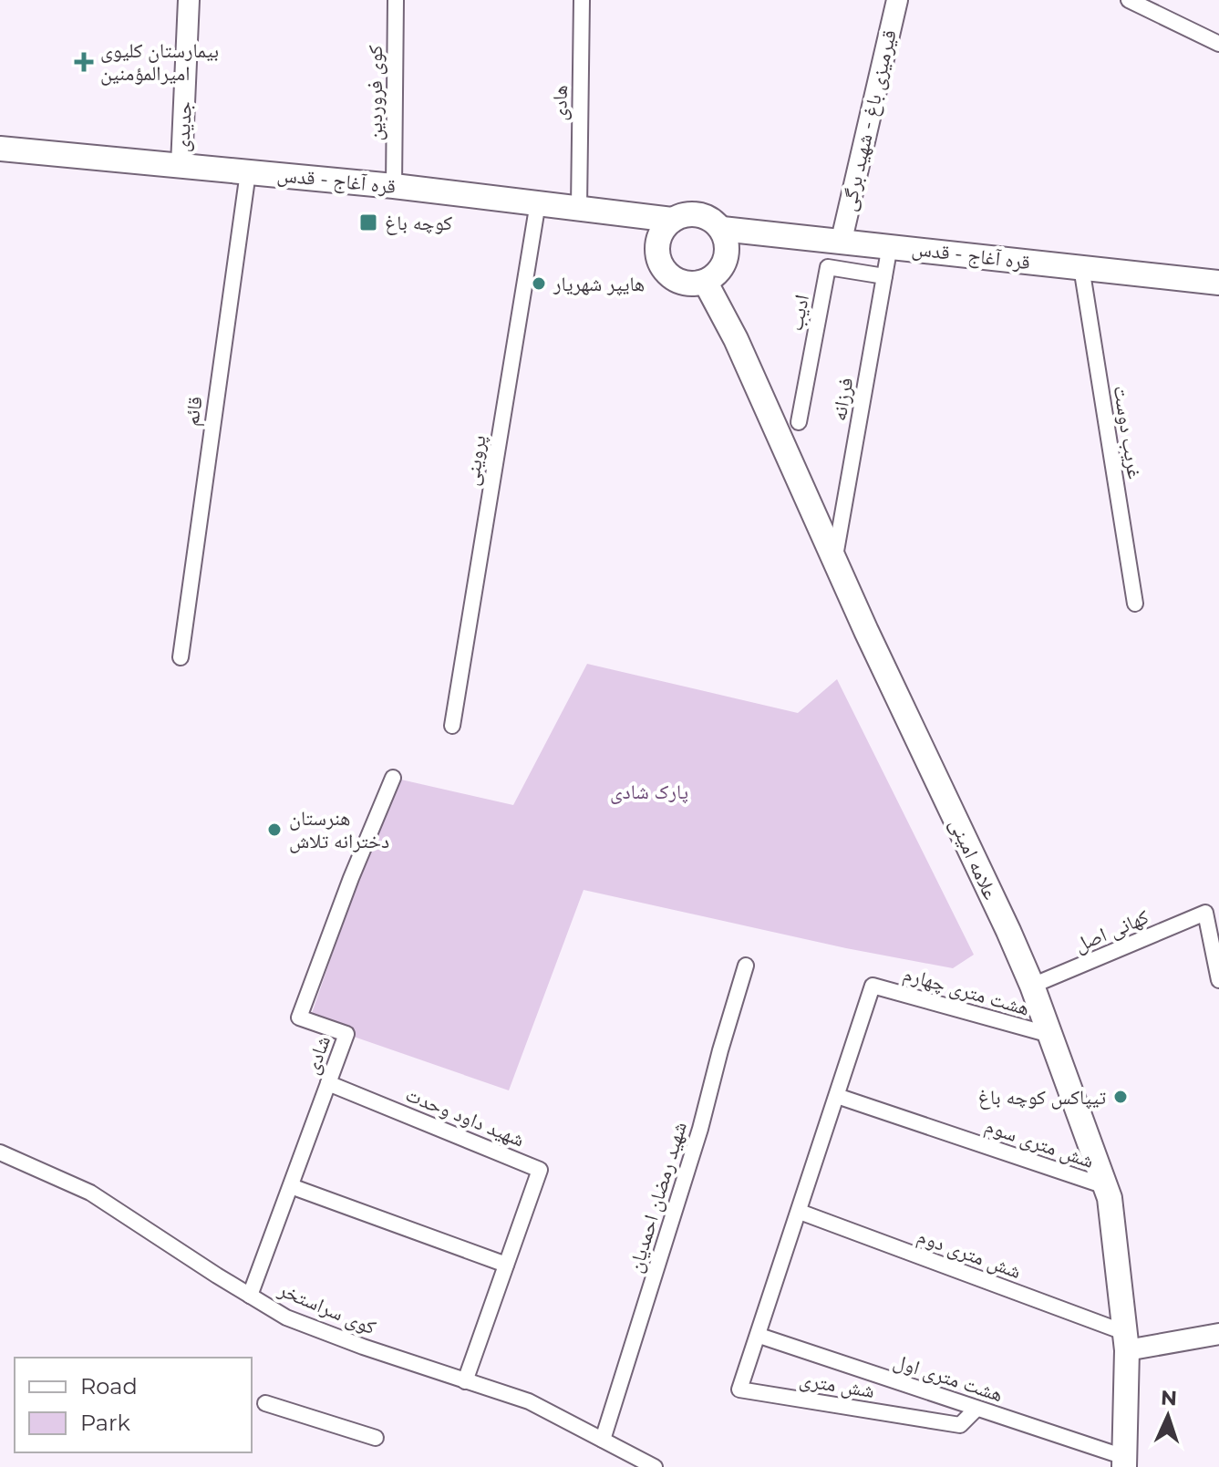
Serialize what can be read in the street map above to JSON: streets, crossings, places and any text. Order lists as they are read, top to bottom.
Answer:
{
  "streets": {
    "main road": ["قره آغاج - قدس", "علامه امینی"],
    "street": [
      "کوی فروردین",
      "هادی",
      "قیرمیزی باغ - شهید برگی",
      "جدیدی",
      "ادیب",
      "فرزانه",
      "قائم",
      "غریب دوست",
      "پروینی",
      "کهانی اصل",
      "هشت متری چهارم",
      "شادی",
      "شهید داود وحدت",
      "شش متری سوم",
      "شهید رمضان احمدیان",
      "شش متری دوم",
      "کوی سراستخر",
      "هشت متری اول",
      "شش متری"
    ]
  },
  "crossings": [
    ["کوی فروردین", "قره آغاج - قدس"],
    ["هادی", "قره آغاج - قدس"],
    ["قیرمیزی باغ - شهید برگی", "قره آغاج - قدس"],
    ["جدیدی", "قره آغاج - قدس"],
    ["قره آغاج - قدس", "فرزانه"],
    ["قره آغاج - قدس", "قائم"],
    ["قره آغاج - قدس", "غریب دوست"],
    ["قره آغاج - قدس", "پروینی"],
    ["قره آغاج - قدس", "علامه امینی"],
    ["ادیب", "فرزانه"],
    ["فرزانه", "علامه امینی"],
    ["علامه امینی", "کهانی اصل"],
    ["علامه امینی", "هشت متری چهارم"],
    ["علامه امینی", "شش متری سوم"],
    ["علامه امینی", "شش متری دوم"],
    ["علامه امینی", "هشت متری اول"],
    ["هشت متری چهارم", "شش متری سوم"],
    ["شادی", "شهید داود وحدت"],
    ["شادی", "کوی سراستخر"],
    ["شهید داود وحدت", "کوی سراستخر"],
    ["شهید رمضان احمدیان", "کوی سراستخر"],
    ["هشت متری اول", "شش متری"]
  ],
  "parks": ["پارک شادی"],
  "places": {
    "health": ["بیمارستان کلیوی امیرالمؤمنین"],
    "transit": ["کوچه باغ"],
    "other": ["هایپر شهریار", "هنرستان دخترانه تلاش", "تیپاکس کوچه باغ"]
  },
  "legend": ["Road", "Park"],
  "north": "top"
}
